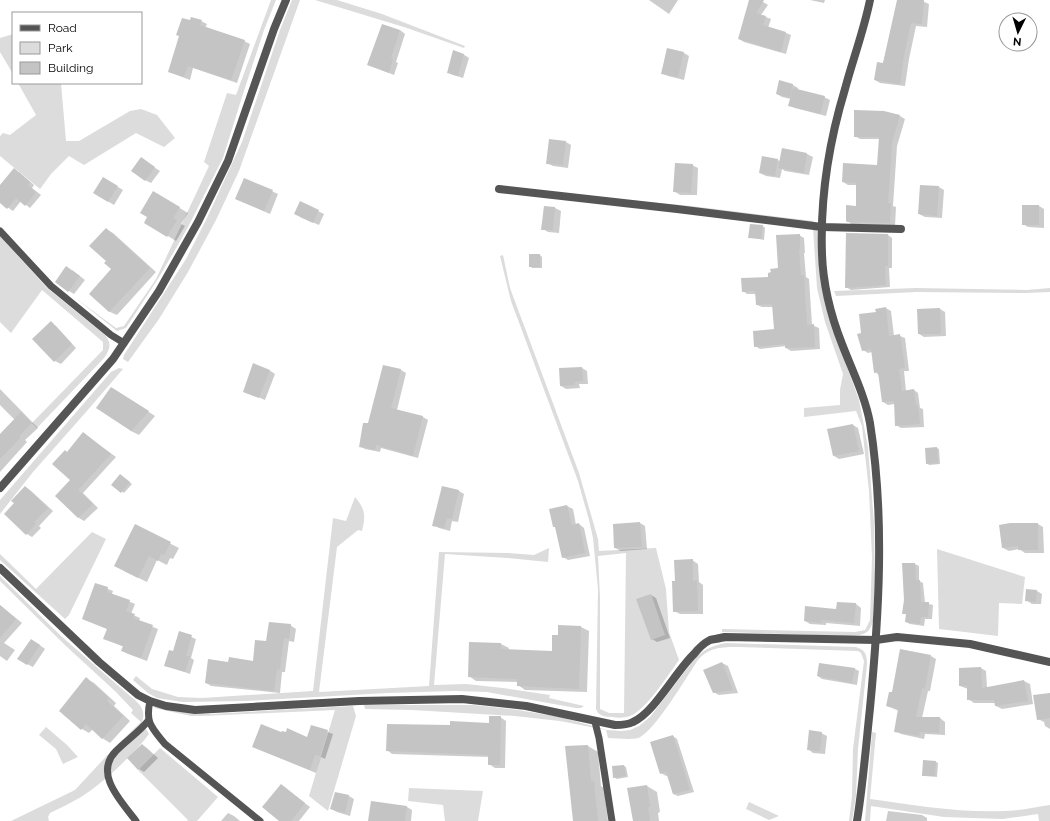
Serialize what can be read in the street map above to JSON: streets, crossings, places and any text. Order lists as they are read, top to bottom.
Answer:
{
  "legend": ["Road", "Park", "Building"],
  "north": "bottom"
}
